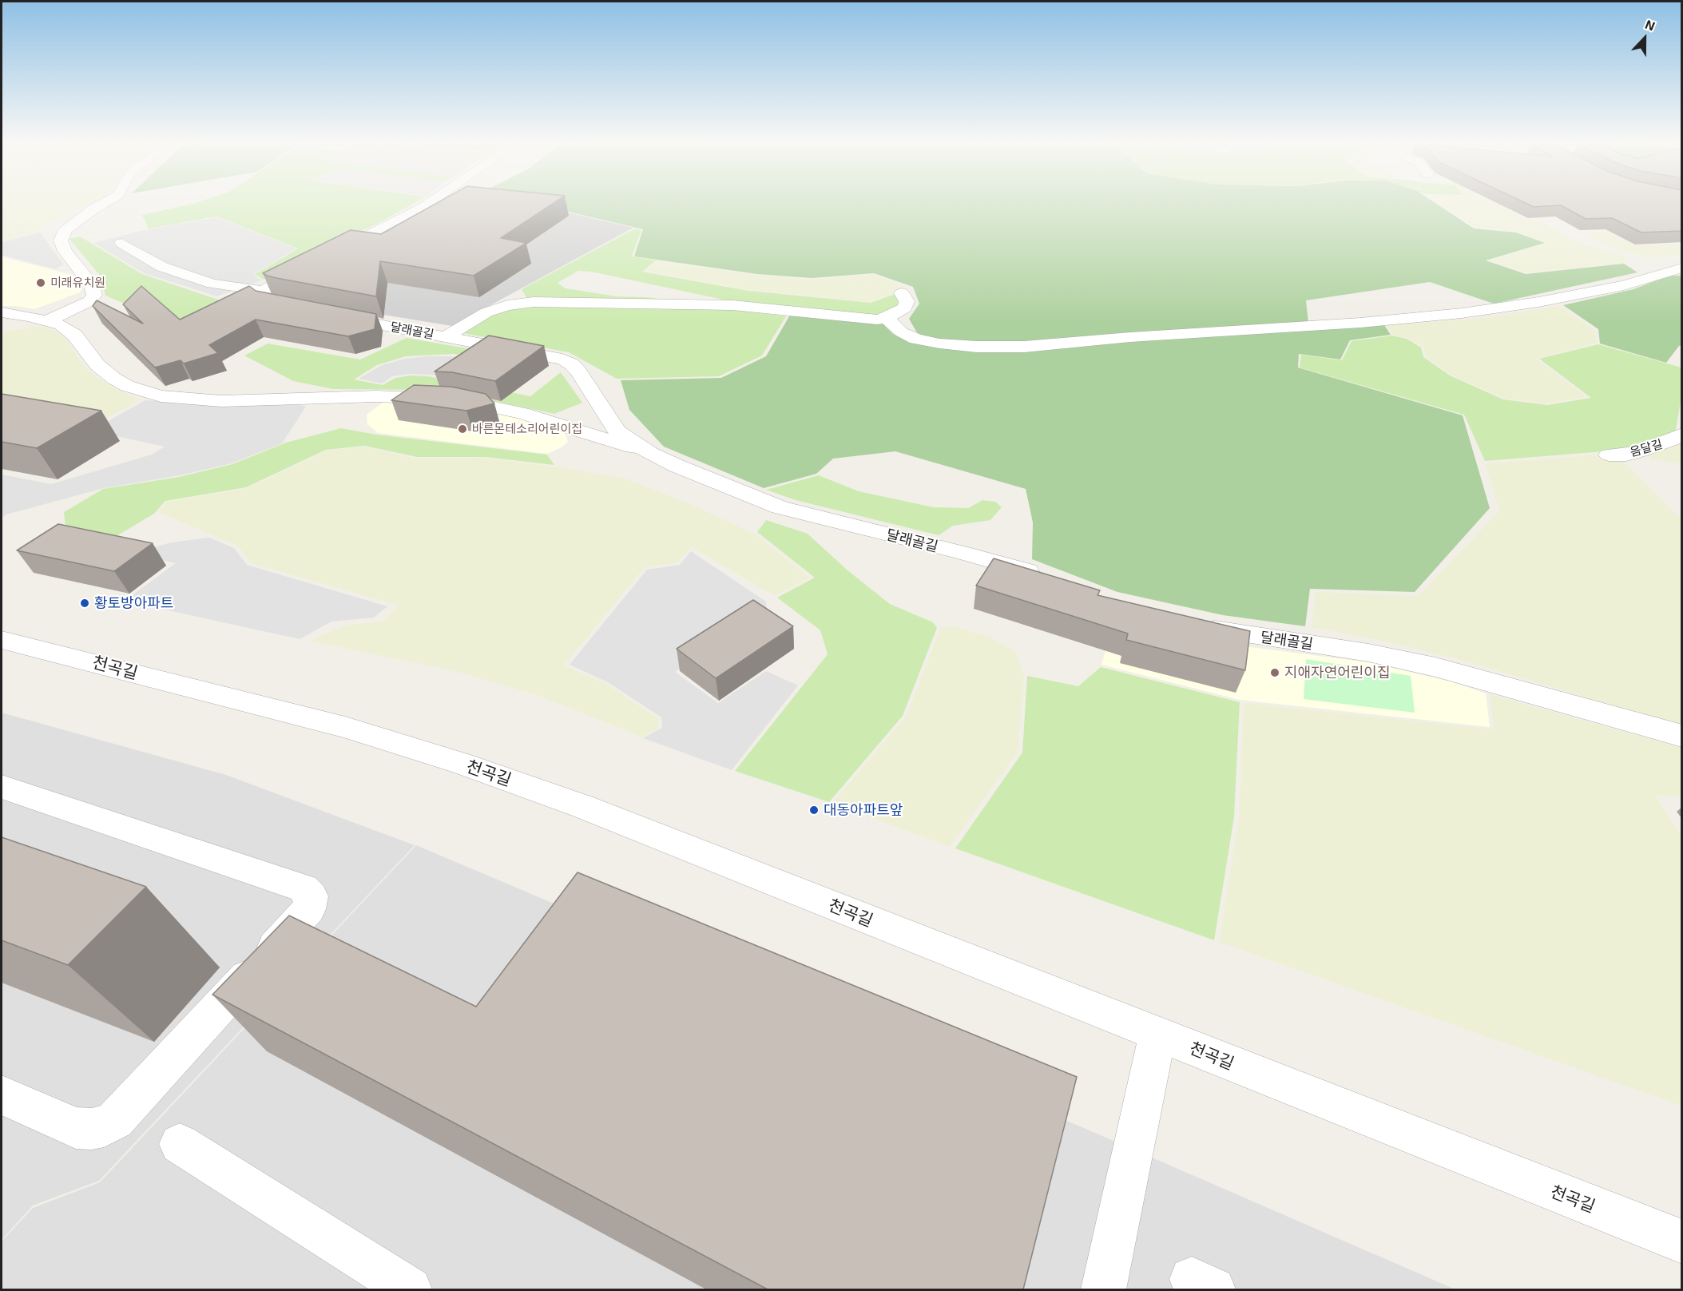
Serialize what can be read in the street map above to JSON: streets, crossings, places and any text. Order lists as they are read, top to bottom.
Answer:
{
  "streets": {
    "street": ["달래골길", "음달길", "천곡길"]
  },
  "places": [
    "미래유치원",
    "바른몬테소리어린이집",
    "황토방아파트",
    "지애자연어린이집",
    "대동아파트앞"
  ],
  "north": "top"
}
